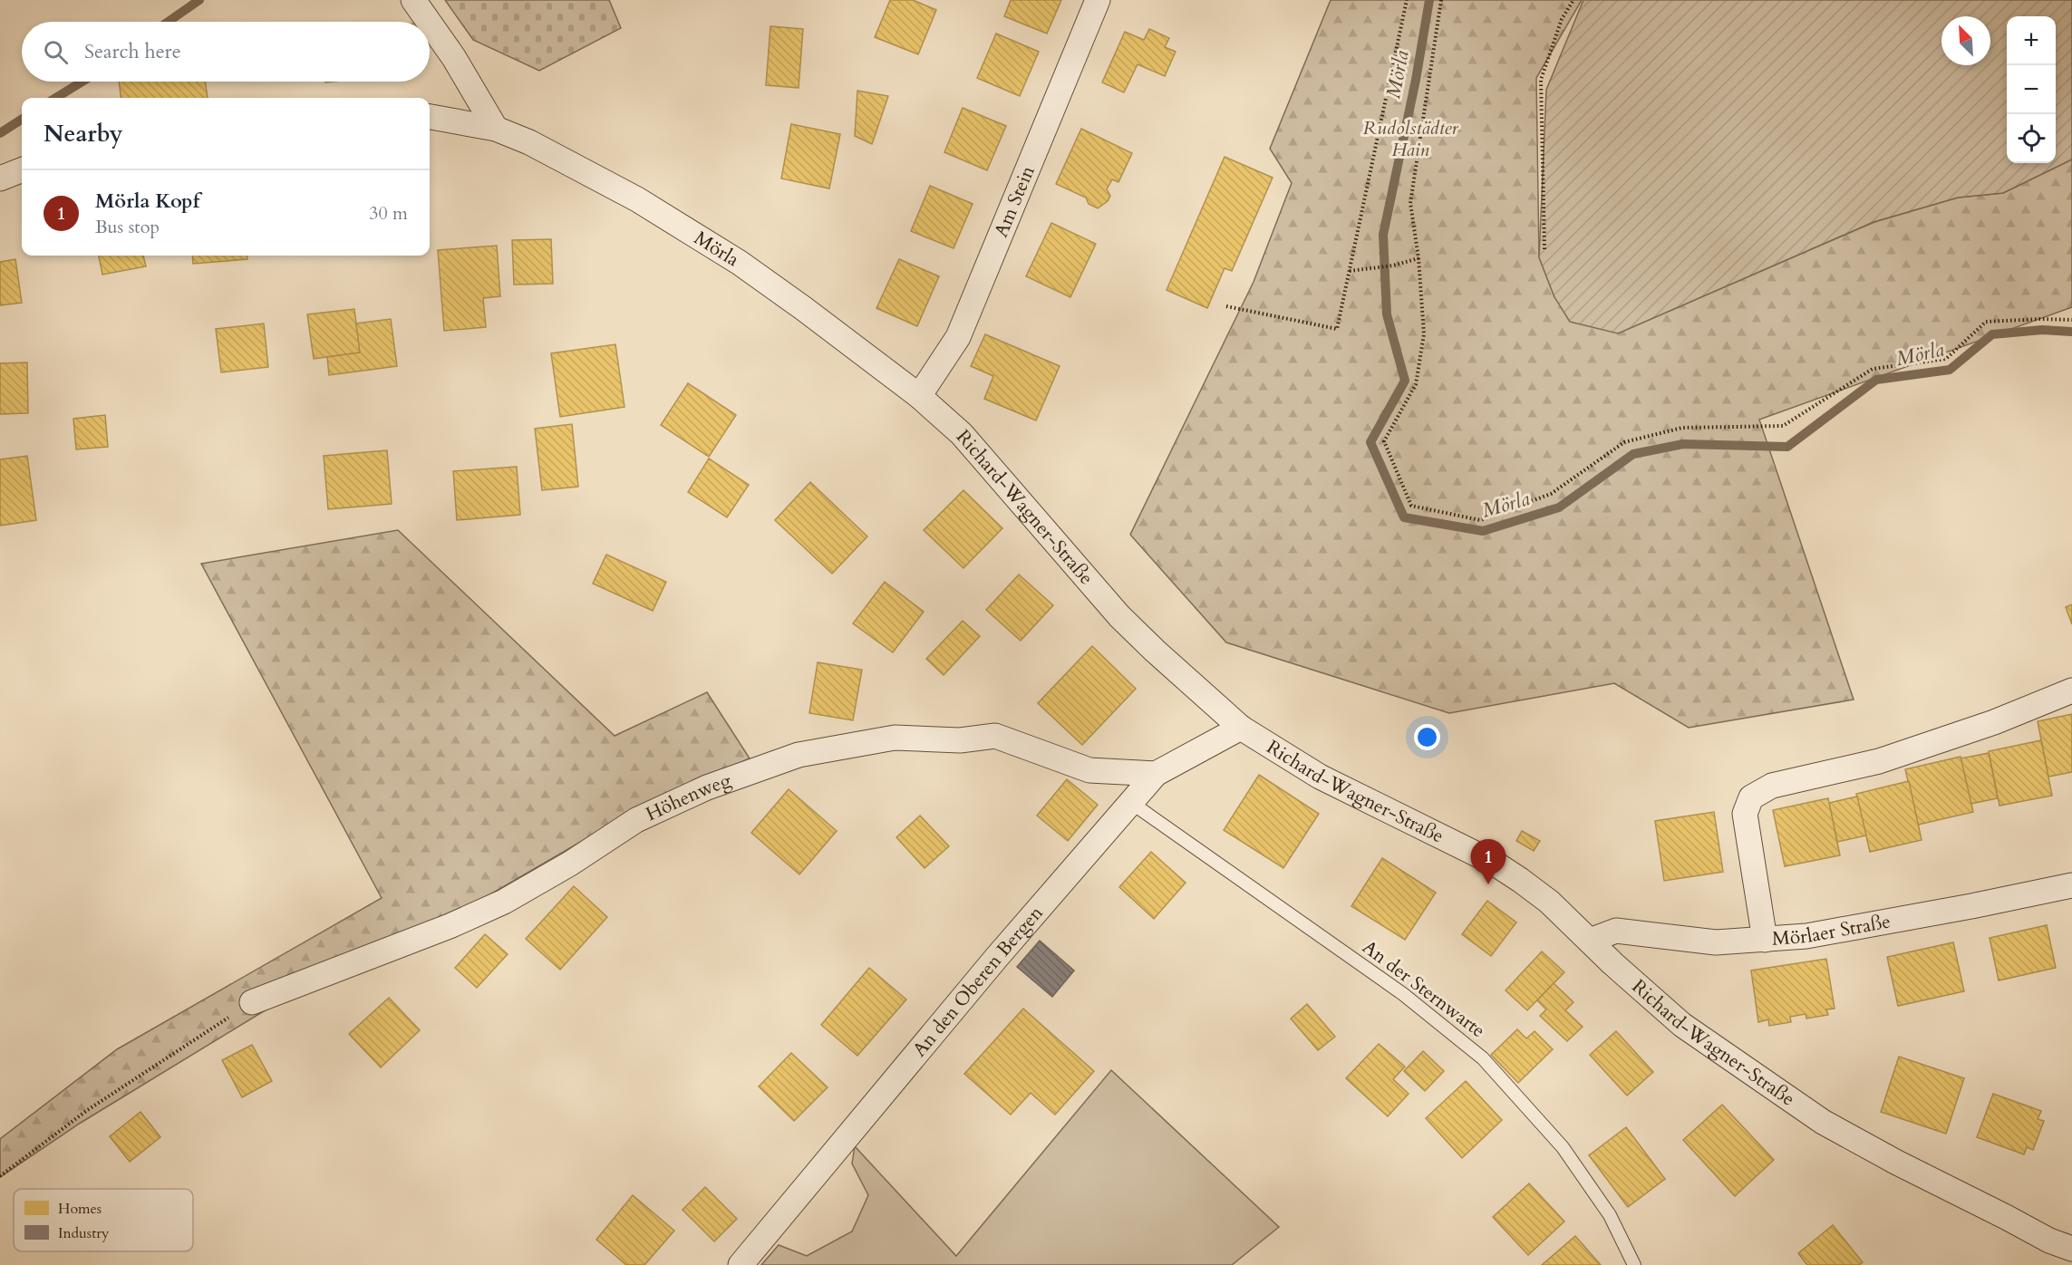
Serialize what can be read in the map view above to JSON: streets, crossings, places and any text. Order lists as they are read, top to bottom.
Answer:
{
  "streets": {
    "street": [
      "Am Stein",
      "Mörla",
      "Richard-Wagner-Straße",
      "Höhenweg",
      "Mörlaer Straße",
      "An den Oberen Bergen"
    ],
    "lane": ["An der Sternwarte"]
  },
  "crossings": [
    ["Am Stein", "Mörla"],
    ["Am Stein", "Richard-Wagner-Straße"],
    ["Mörla", "Richard-Wagner-Straße"],
    ["Richard-Wagner-Straße", "Mörlaer Straße"],
    ["Richard-Wagner-Straße", "An den Oberen Bergen"],
    ["Höhenweg", "An den Oberen Bergen"],
    ["An den Oberen Bergen", "An der Sternwarte"]
  ],
  "water": ["Mörla"],
  "parks": ["Rudolstädter Hain"],
  "legend": ["Homes", "Industry"],
  "north": "top left",
  "page": {
    "map_buttons": ["+", "−"],
    "search": "Search here",
    "heading": "Nearby",
    "list": [
      {
        "mark": "1",
        "name": "Mörla Kopf",
        "note": "Bus stop",
        "value": "30 m"
      }
    ],
    "pins": "1"
  }
}
